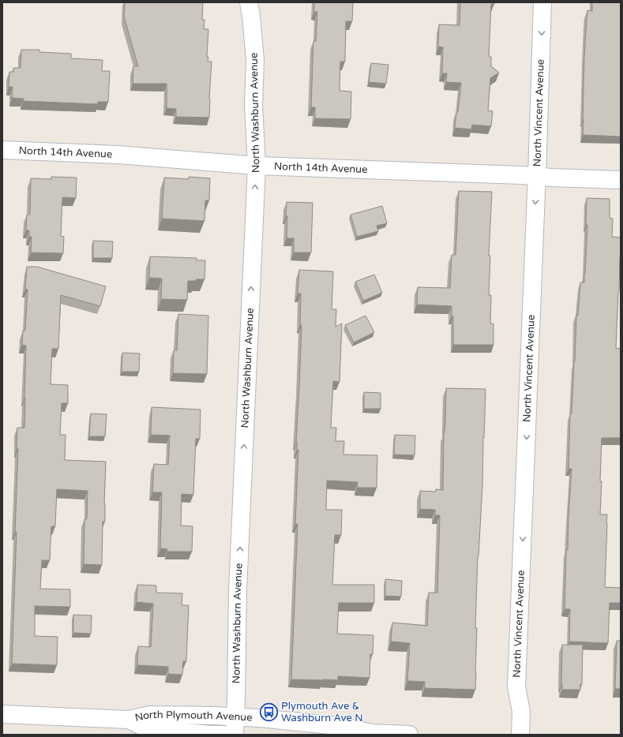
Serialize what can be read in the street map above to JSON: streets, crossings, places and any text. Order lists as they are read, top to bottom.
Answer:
{
  "streets": {
    "street": [
      "North Washburn Avenue",
      "North Vincent Avenue",
      "North 14th Avenue",
      "North Plymouth Avenue"
    ]
  },
  "crossings": [
    ["North Washburn Avenue", "North 14th Avenue"],
    ["North Washburn Avenue", "North Plymouth Avenue"],
    ["North Vincent Avenue", "North 14th Avenue"]
  ],
  "one_way": ["North Washburn Avenue", "North Vincent Avenue"],
  "places": {
    "bus stop": ["Plymouth Ave & Washburn Ave N"]
  }
}
